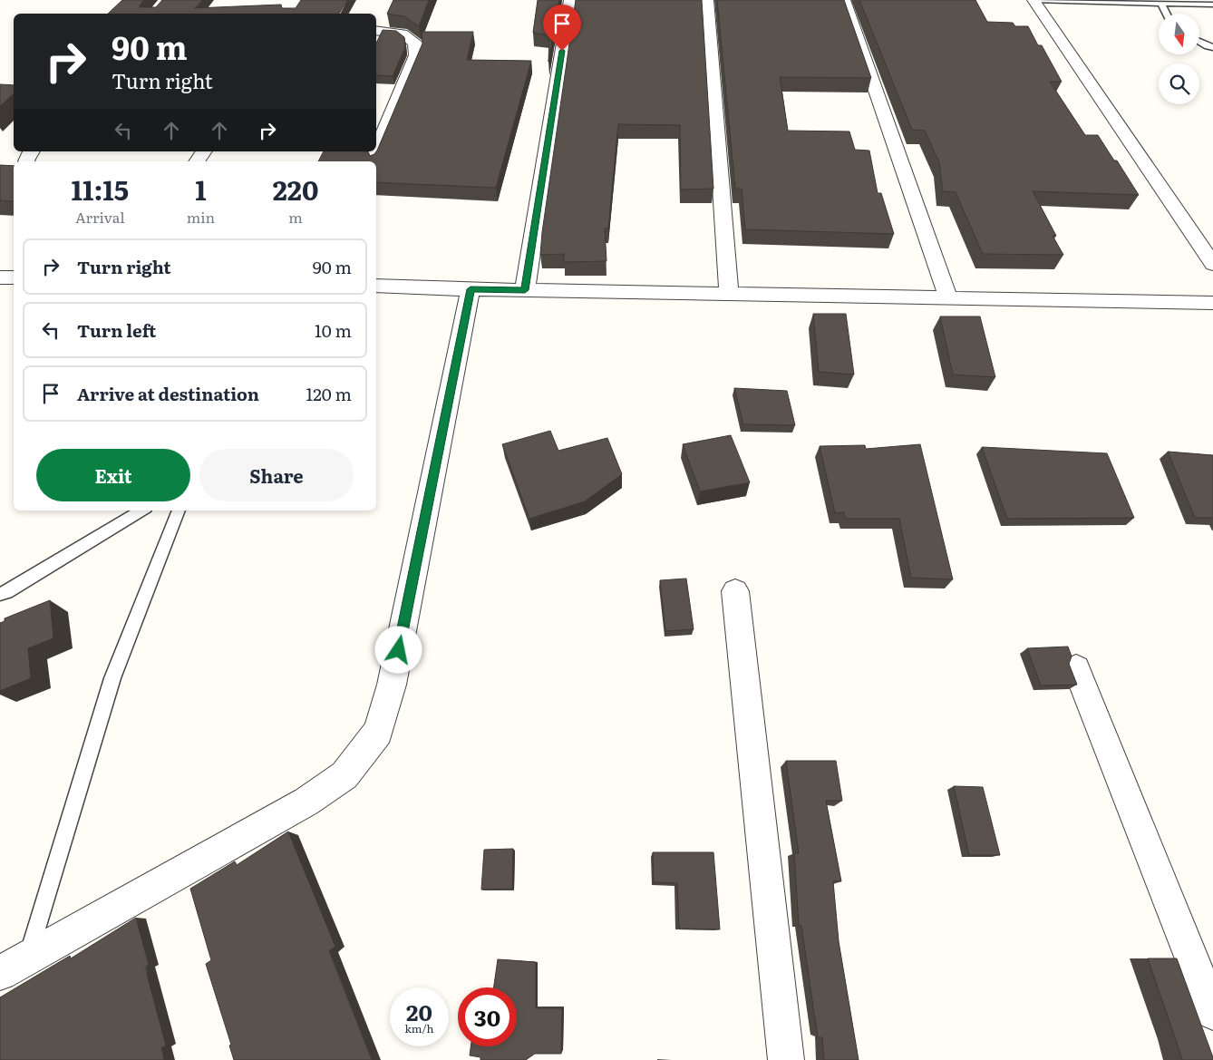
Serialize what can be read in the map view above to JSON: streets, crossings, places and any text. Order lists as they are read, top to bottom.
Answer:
{
  "north": "bottom",
  "page": {
    "turn": ["90 m", "Turn right"],
    "eta": [
      "11:15",
      "Arrival",
      "1",
      "min",
      "220",
      "m"
    ],
    "list": [
      {
        "name": "Turn right",
        "value": "90 m"
      },
      {
        "name": "Turn left",
        "value": "10 m"
      },
      {
        "name": "Arrive at destination",
        "value": "120 m"
      }
    ],
    "buttons": ["Exit", "Share"],
    "speed": "20 km/h",
    "limit": "30"
  }
}
